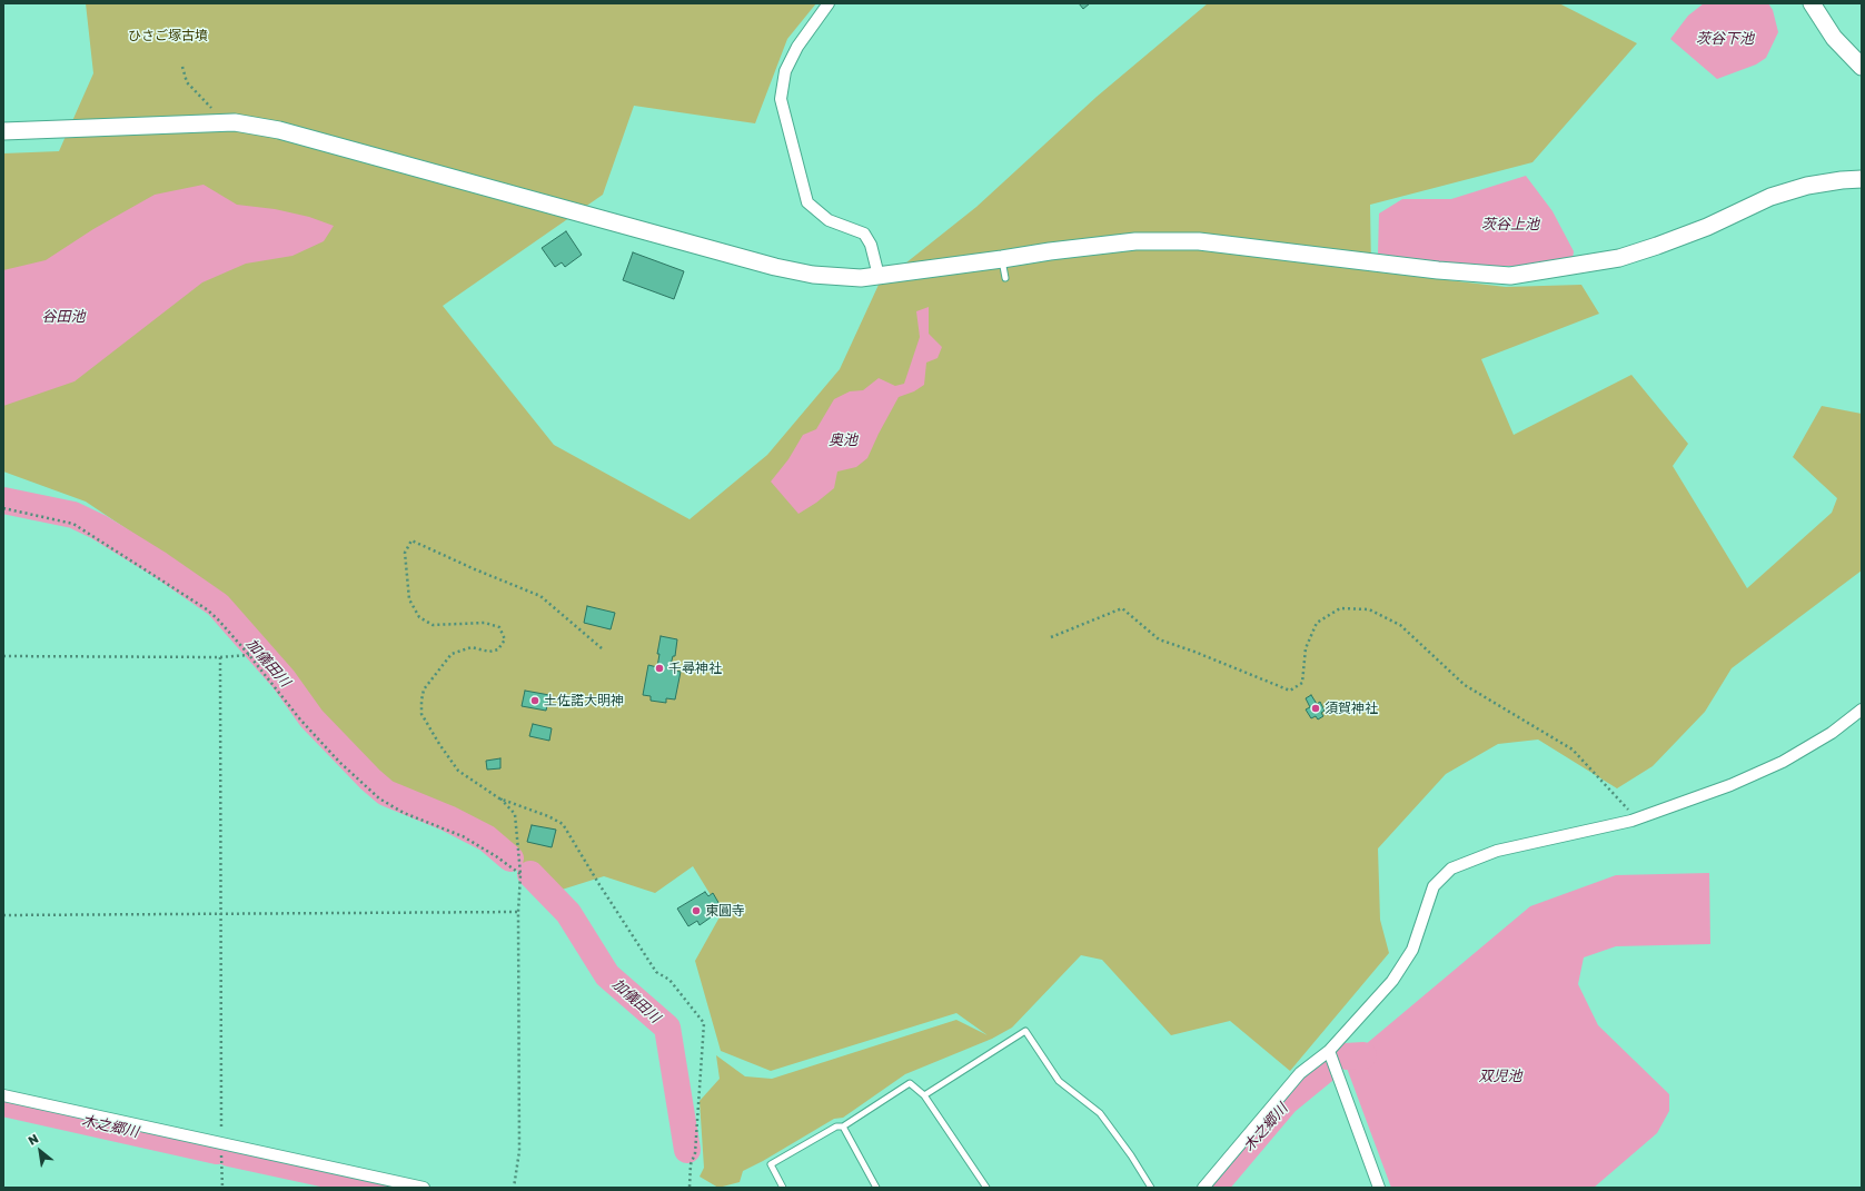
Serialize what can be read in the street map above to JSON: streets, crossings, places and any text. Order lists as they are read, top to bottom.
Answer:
{
  "water": [
    "茨谷下池",
    "茨谷上池",
    "谷田池",
    "奥池",
    "加儀田川",
    "双児池",
    "木之郷川"
  ],
  "parks": ["ひさご塚古墳"],
  "places": [
    "千尋神社",
    "土佐諾大明神",
    "須賀神社",
    "東圓寺"
  ],
  "north": "top left"
}
